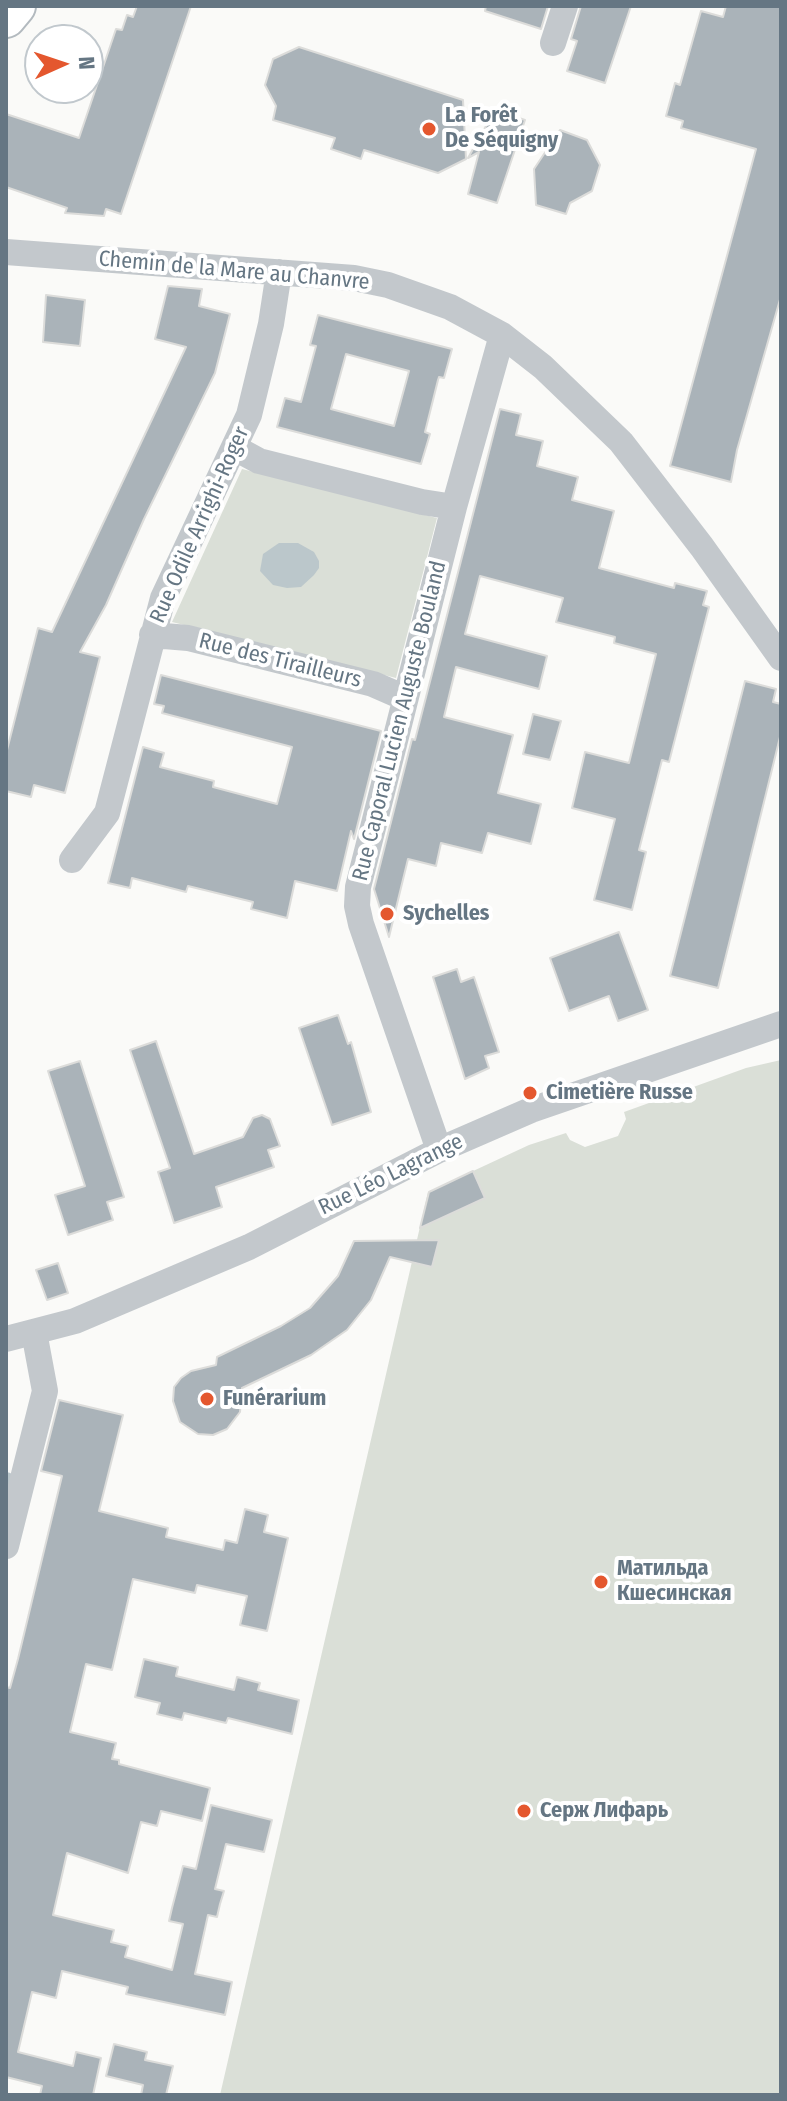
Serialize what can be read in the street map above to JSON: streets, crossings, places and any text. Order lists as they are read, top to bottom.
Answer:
{
  "streets": {
    "street": [
      "Chemin de la Mare au Chanvre",
      "Rue Odile Arrighi-Roger",
      "Rue des Tirailleurs",
      "Rue Caporal Lucien Auguste Bouland",
      "Rue Léo Lagrange"
    ]
  },
  "crossings": [
    ["Chemin de la Mare au Chanvre", "Rue Odile Arrighi-Roger"],
    ["Chemin de la Mare au Chanvre", "Rue Caporal Lucien Auguste Bouland"],
    ["Rue Odile Arrighi-Roger", "Rue des Tirailleurs"],
    ["Rue des Tirailleurs", "Rue Caporal Lucien Auguste Bouland"],
    ["Rue Caporal Lucien Auguste Bouland", "Rue Léo Lagrange"]
  ],
  "places": [
    "La Forêt De Séquigny",
    "Sychelles",
    "Cimetière Russe",
    "Funérarium",
    "Матильда Кшесинская",
    "Серж Лифарь"
  ],
  "north": "right"
}
